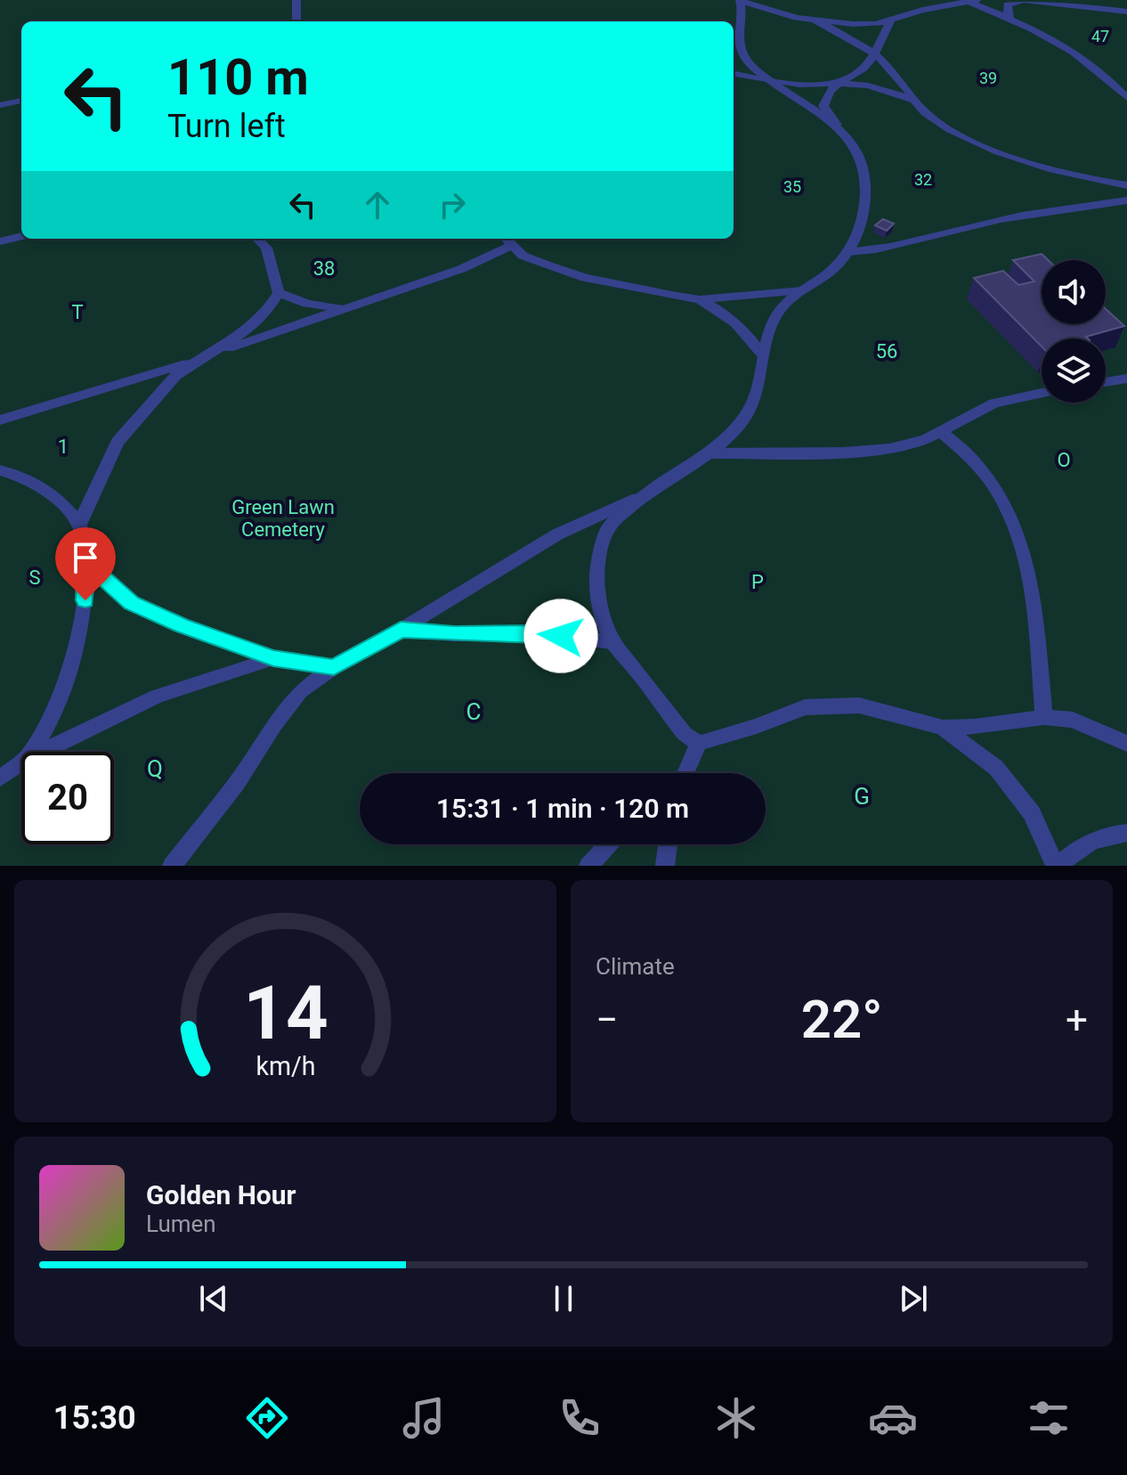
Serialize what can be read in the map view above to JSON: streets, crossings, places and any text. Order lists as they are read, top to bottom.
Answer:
{
  "parks": [
    "47",
    "39",
    "32",
    "35",
    "38",
    "T",
    "56",
    "1",
    "O",
    "Green Lawn Cemetery",
    "S",
    "P",
    "C",
    "Q",
    "G"
  ],
  "page": {
    "turn": ["110 m", "Turn left"],
    "limit": "20",
    "trip": "15:31 · 1 min · 120 m",
    "tile": "Climate",
    "heat": ["−", "22°", "+"],
    "song": ["Golden Hour", "Lumen"],
    "tabs": "15:30",
    "gauge": ["14", "km/h"]
  }
}
